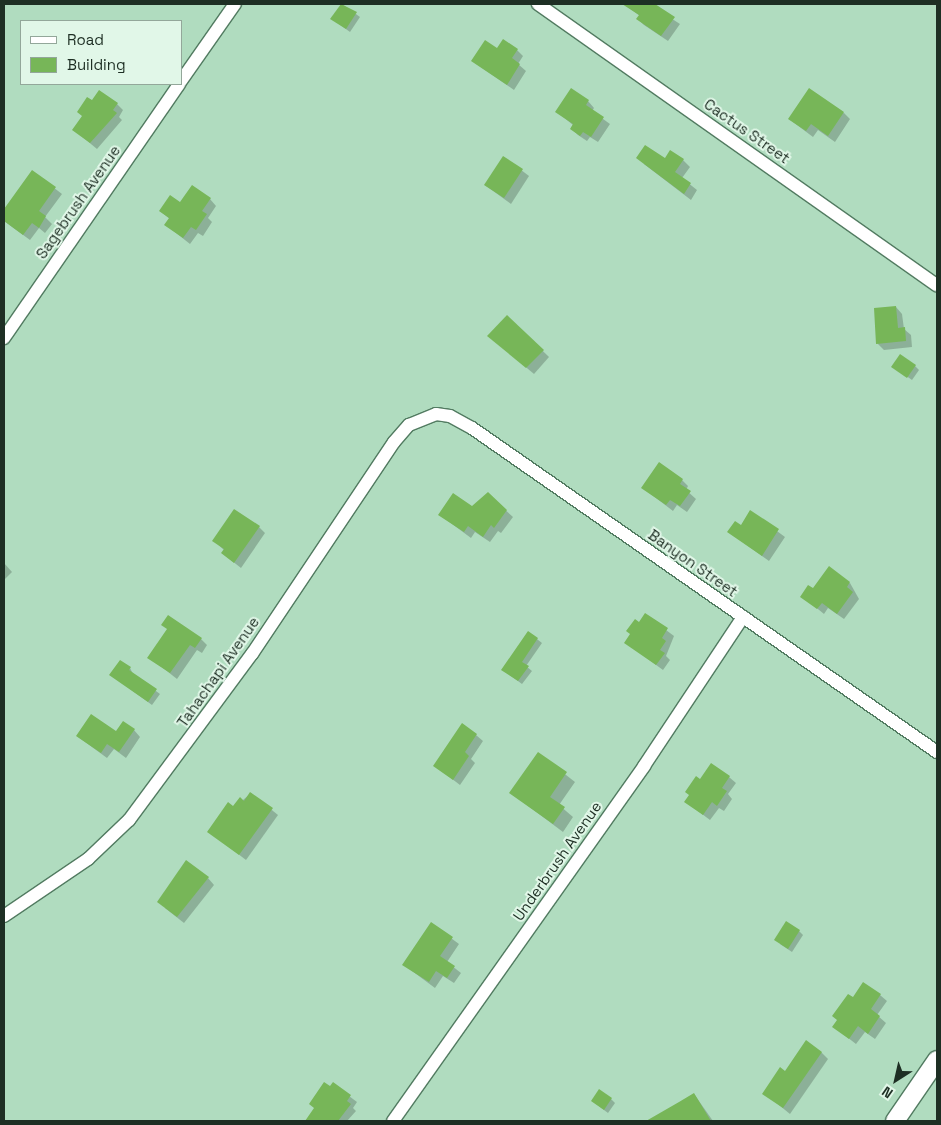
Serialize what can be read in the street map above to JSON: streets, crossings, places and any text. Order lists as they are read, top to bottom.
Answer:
{
  "streets": {
    "street": [
      "Cactus Street",
      "Sagebrush Avenue",
      "Banyon Street",
      "Tahachapi Avenue",
      "Underbrush Avenue"
    ]
  },
  "crossings": [
    ["Banyon Street", "Tahachapi Avenue"],
    ["Banyon Street", "Underbrush Avenue"]
  ],
  "legend": ["Road", "Building"],
  "north": "bottom left"
}
